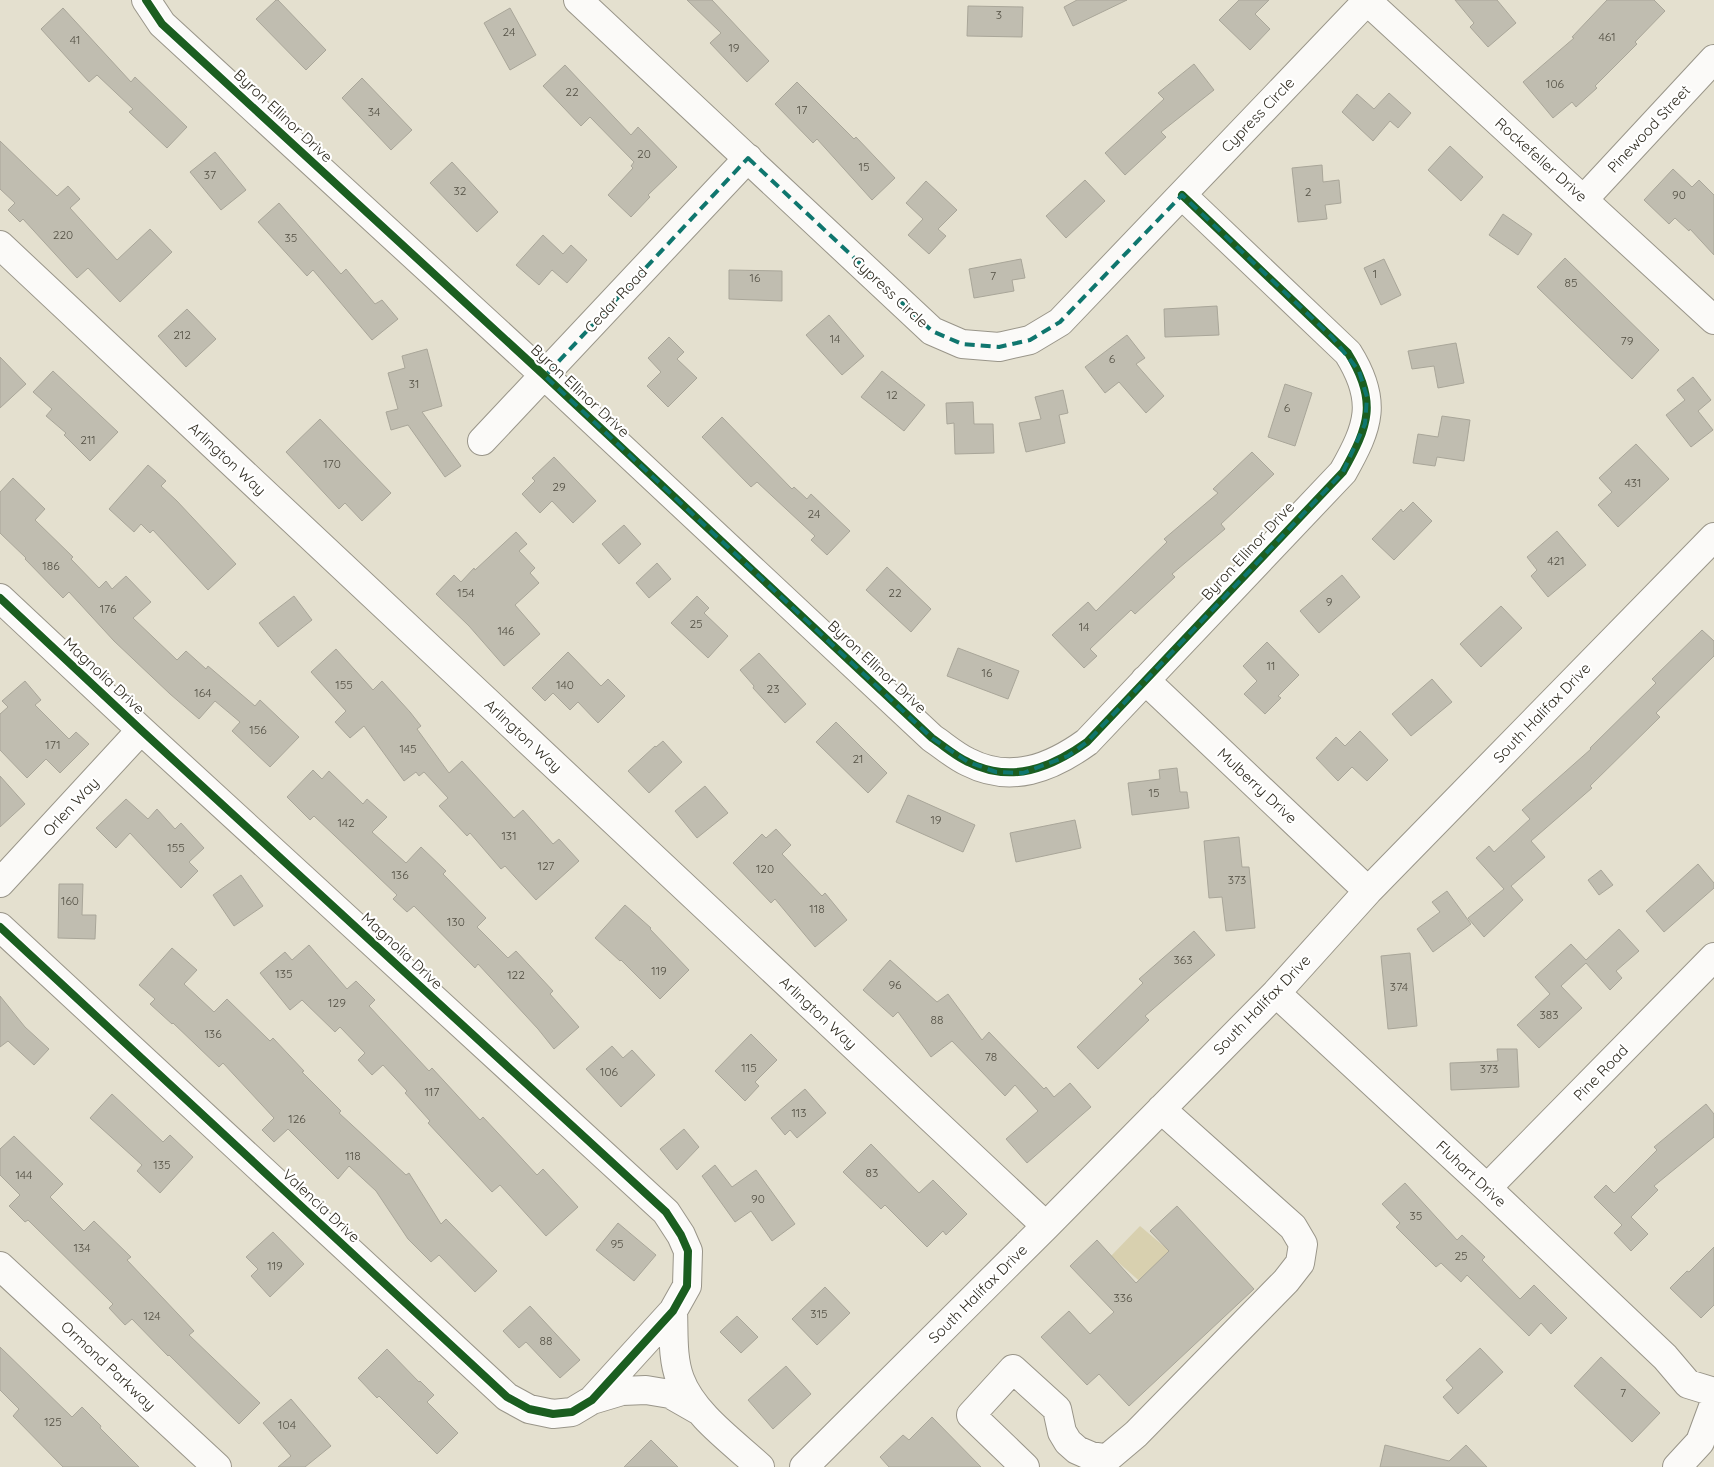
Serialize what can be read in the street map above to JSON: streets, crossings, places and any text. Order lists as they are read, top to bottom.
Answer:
{
  "streets": {
    "street": [
      "Cypress Circle",
      "Byron Ellinor Drive",
      "Pinewood Street",
      "Rockefeller Drive",
      "Cedar Road",
      "Arlington Way",
      "Magnolia Drive",
      "South Halifax Drive",
      "Mulberry Drive",
      "Orlen Way",
      "Pine Road",
      "Fluhart Drive",
      "Valencia Drive",
      "Ormond Parkway"
    ]
  },
  "crossings": [
    ["Cypress Circle", "Byron Ellinor Drive"],
    ["Cypress Circle", "Rockefeller Drive"],
    ["Cypress Circle", "Cedar Road"],
    ["Byron Ellinor Drive", "Cedar Road"],
    ["Byron Ellinor Drive", "Mulberry Drive"],
    ["Pinewood Street", "Rockefeller Drive"],
    ["Arlington Way", "South Halifax Drive"],
    ["Magnolia Drive", "Orlen Way"],
    ["Magnolia Drive", "Valencia Drive"],
    ["South Halifax Drive", "Mulberry Drive"],
    ["South Halifax Drive", "Fluhart Drive"],
    ["Pine Road", "Fluhart Drive"]
  ],
  "house_numbers": [
    "3",
    "24",
    "461",
    "41",
    "19",
    "106",
    "22",
    "17",
    "34",
    "20",
    "15",
    "37",
    "32",
    "2",
    "90",
    "220",
    "35",
    "1",
    "7",
    "16",
    "85",
    "212",
    "14",
    "79",
    "6",
    "31",
    "12",
    "6",
    "211",
    "170",
    "431",
    "29",
    "24",
    "421",
    "186",
    "154",
    "22",
    "9",
    "176",
    "25",
    "14",
    "146",
    "11",
    "16",
    "155",
    "140",
    "23",
    "164",
    "156",
    "171",
    "145",
    "21",
    "15",
    "19",
    "142",
    "131",
    "155",
    "127",
    "120",
    "136",
    "373",
    "160",
    "118",
    "130",
    "363",
    "119",
    "135",
    "122",
    "96",
    "374",
    "129",
    "383",
    "88",
    "136",
    "78",
    "115",
    "373",
    "106",
    "117",
    "113",
    "126",
    "118",
    "135",
    "83",
    "144",
    "90",
    "35",
    "95",
    "134",
    "25",
    "119",
    "336",
    "315",
    "124",
    "88",
    "7",
    "125",
    "104"
  ]
}
